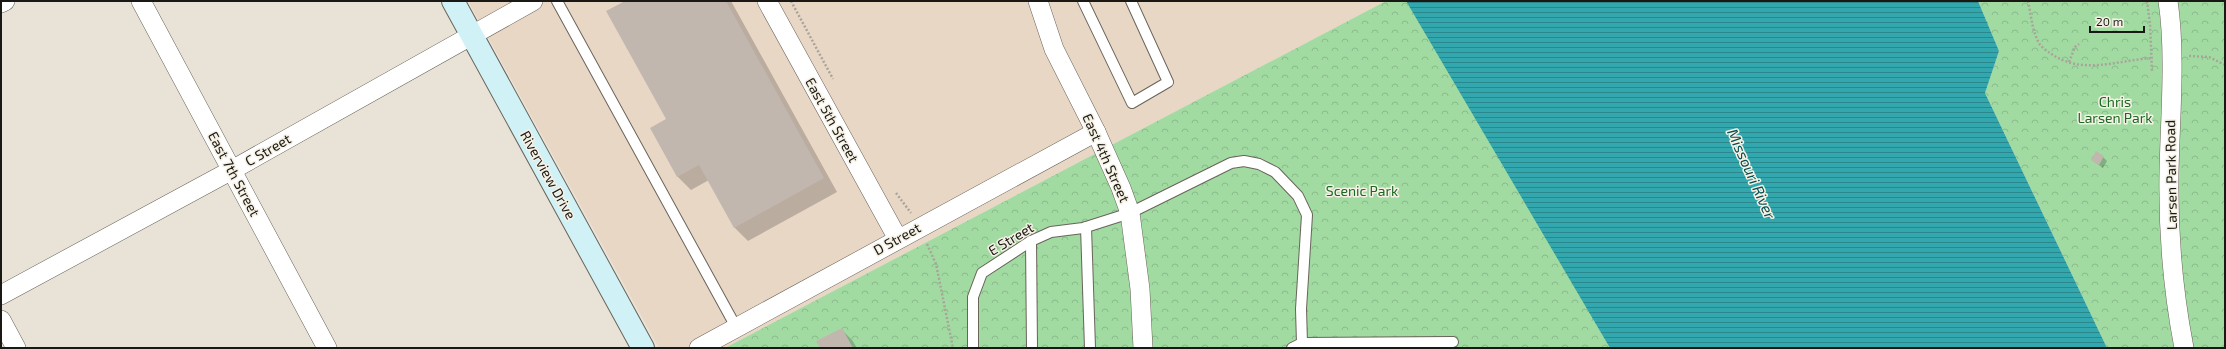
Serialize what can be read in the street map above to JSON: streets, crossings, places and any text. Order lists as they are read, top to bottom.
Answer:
{
  "streets": {
    "main road": ["Riverview Drive"],
    "street": [
      "East 5th Street",
      "C Street",
      "East 4th Street",
      "East 7th Street",
      "Larsen Park Road",
      "D Street"
    ],
    "lane": ["E Street"]
  },
  "crossings": [
    ["East 5th Street", "D Street"],
    ["C Street", "East 7th Street"],
    ["C Street", "Riverview Drive"],
    ["East 4th Street", "D Street"],
    ["East 4th Street", "E Street"]
  ],
  "water": ["Missouri River"],
  "parks": ["Chris Larsen Park", "Scenic Park"],
  "scale_bar": "20 m"
}
